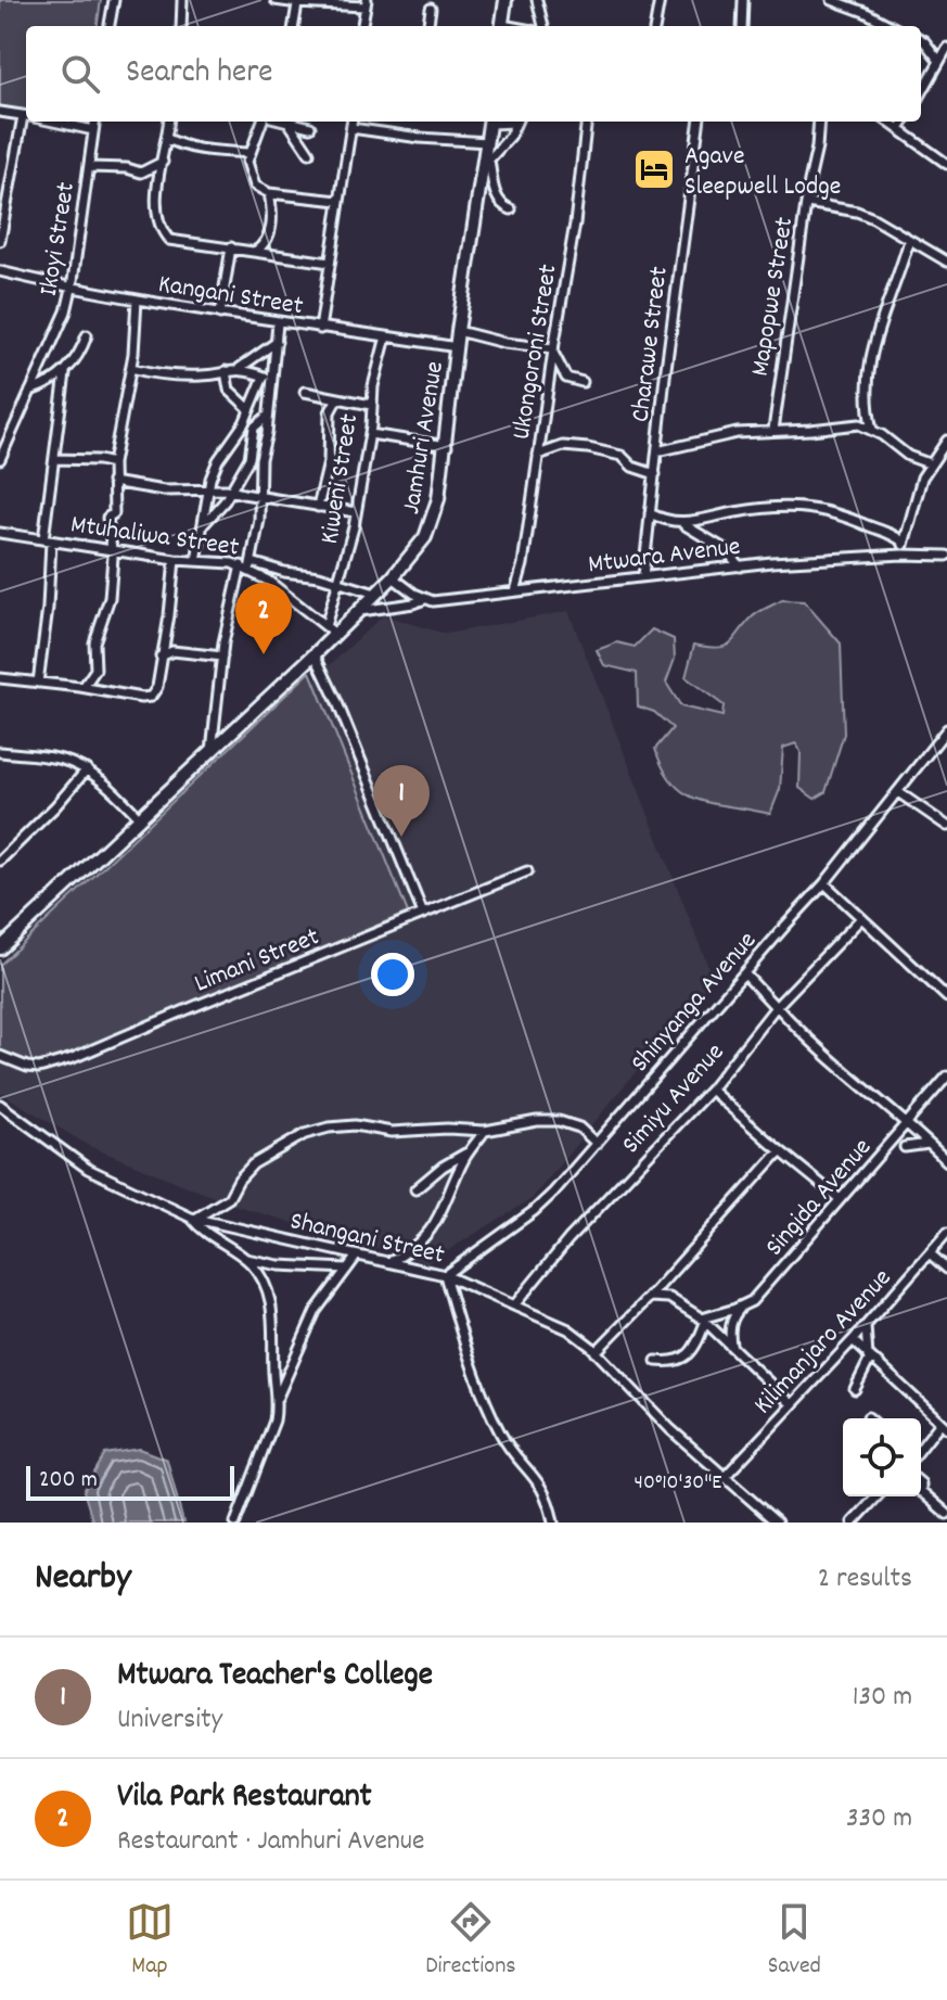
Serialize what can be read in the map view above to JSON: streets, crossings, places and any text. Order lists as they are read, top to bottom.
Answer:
{
  "streets": {
    "street": [
      "Ikoyi Street",
      "Kangani Street",
      "Mapopwe Street",
      "Charawe Street",
      "Ukongoroni Street",
      "Jamhuri Avenue",
      "Kiweni Street",
      "Mtuhaliwa Street",
      "Mtwara Avenue",
      "Limani Street",
      "Shinyanga Avenue",
      "Simiyu Avenue",
      "Singida Avenue",
      "Shangani Street",
      "Kilimanjaro Avenue"
    ]
  },
  "crossings": [
    ["Ikoyi Street", "Kangani Street"],
    ["Kangani Street", "Jamhuri Avenue"],
    ["Kangani Street", "Kiweni Street"],
    ["Charawe Street", "Mtwara Avenue"],
    ["Ukongoroni Street", "Mtwara Avenue"],
    ["Jamhuri Avenue", "Kiweni Street"],
    ["Jamhuri Avenue", "Mtuhaliwa Street"],
    ["Jamhuri Avenue", "Mtwara Avenue"],
    ["Kiweni Street", "Mtuhaliwa Street"],
    ["Shinyanga Avenue", "Shangani Street"],
    ["Simiyu Avenue", "Shangani Street"],
    ["Shangani Street", "Kilimanjaro Avenue"]
  ],
  "places": {
    "hotel": ["Agave Sleepwell Lodge"]
  },
  "scale_bar": "200 m",
  "page": {
    "search": "Search here",
    "pins": ["2", "1"],
    "scale": "200 m",
    "heading": ["Nearby", "2 results"],
    "list": [
      {
        "mark": "1",
        "name": "Mtwara Teacher's College",
        "note": "University",
        "value": "130 m"
      },
      {
        "mark": "2",
        "name": "Vila Park Restaurant",
        "note": "Restaurant · Jamhuri Avenue",
        "value": "330 m"
      }
    ],
    "nav": ["Map", "Directions", "Saved"]
  },
  "coordinates": ["40°10'30\"E"]
}
